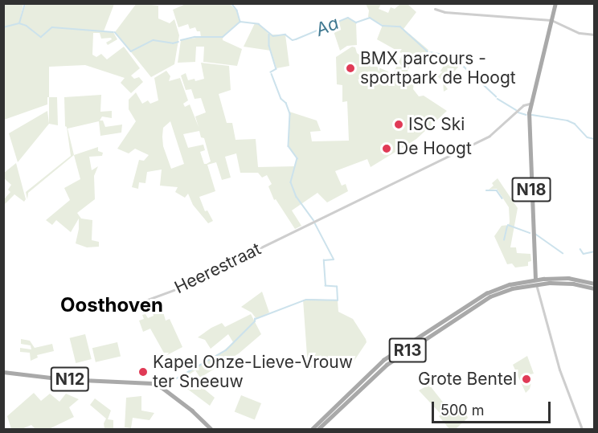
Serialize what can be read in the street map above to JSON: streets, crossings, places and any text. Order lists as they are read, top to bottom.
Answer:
{
  "streets": {
    "main road": ["N18", "R13", "N12"],
    "street": ["Heerestraat"]
  },
  "crossings": [
    ["N18", "Heerestraat"],
    ["N18", "R13"]
  ],
  "districts": ["Oosthoven"],
  "water": ["Aa"],
  "places": [
    "BMX parcours - sportpark de Hoogt",
    "ISC Ski",
    "De Hoogt",
    "Kapel Onze-Lieve-Vrouw ter Sneeuw",
    "Grote Bentel"
  ],
  "scale_bar": "500 m"
}
